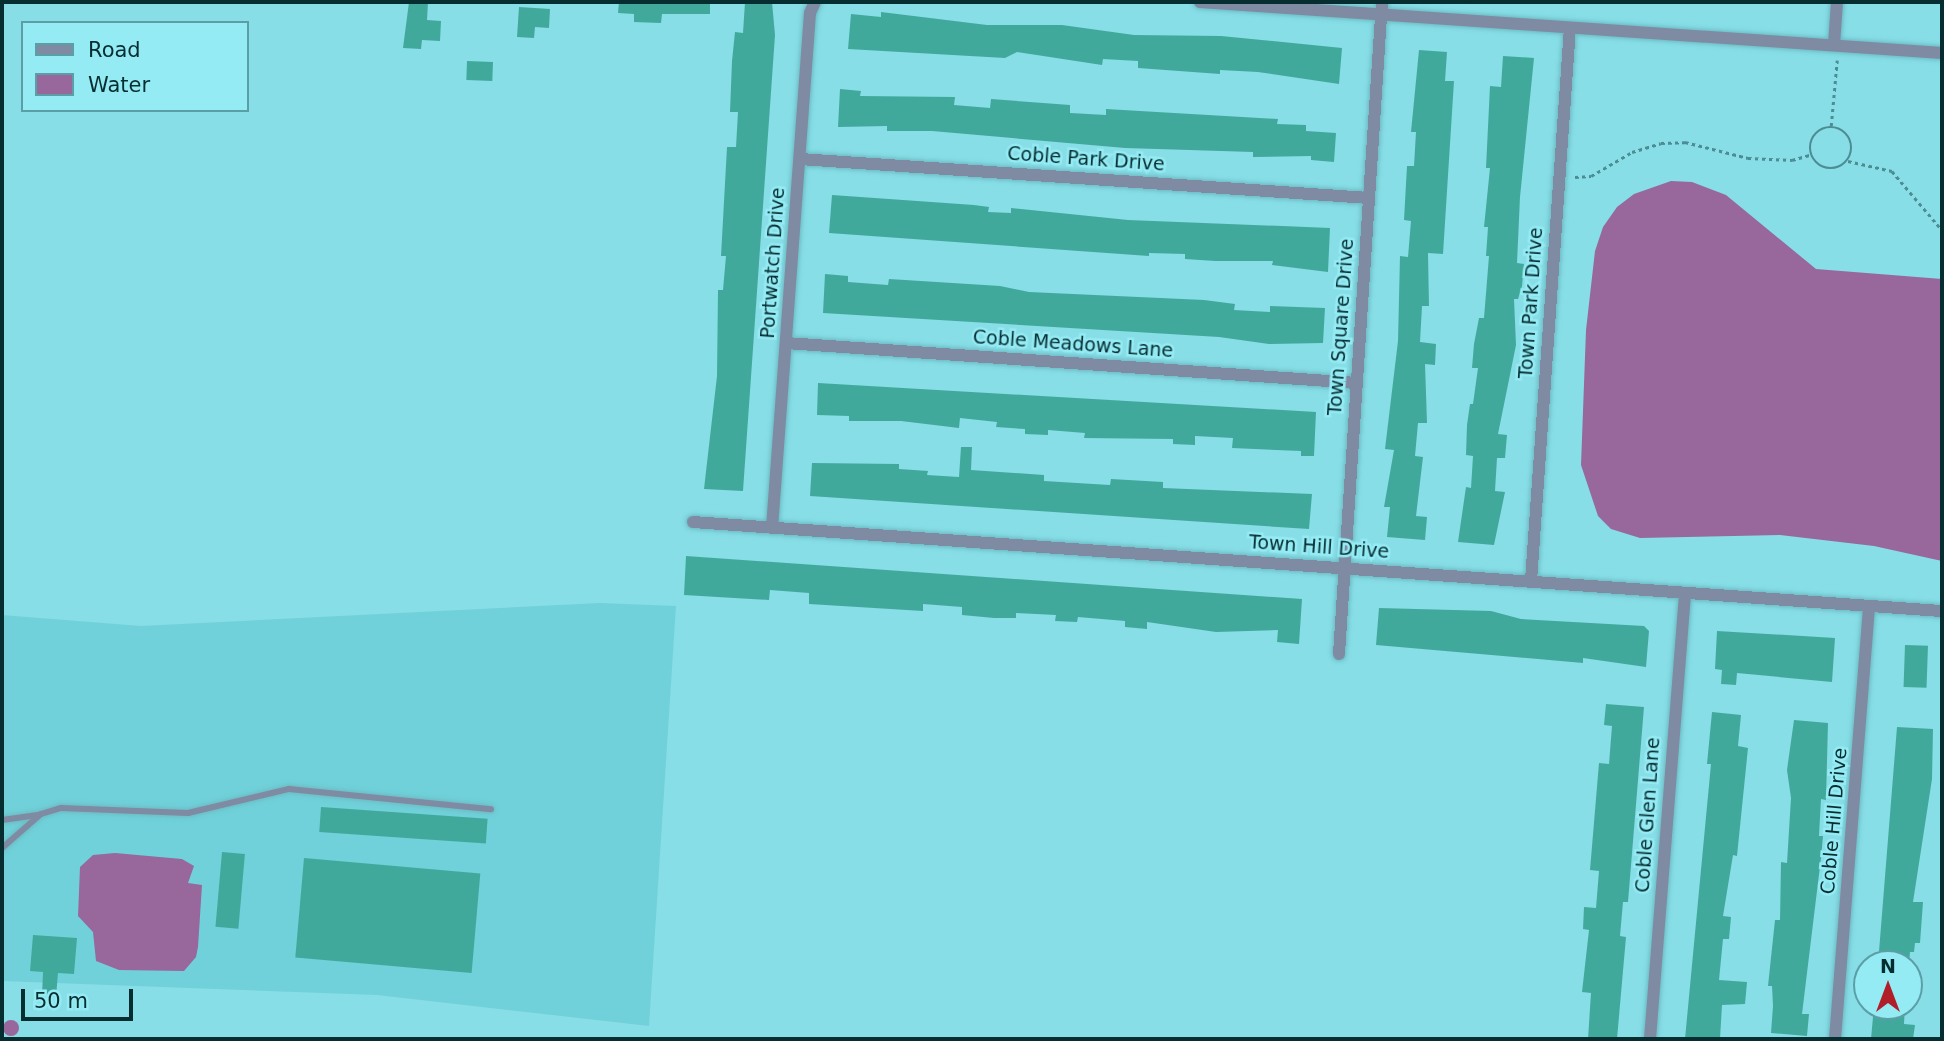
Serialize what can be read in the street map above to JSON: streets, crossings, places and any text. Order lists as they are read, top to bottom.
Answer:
{
  "streets": {
    "street": [
      "Coble Park Drive",
      "Portwatch Drive",
      "Town Park Drive",
      "Town Square Drive",
      "Coble Meadows Lane",
      "Town Hill Drive",
      "Coble Glen Lane",
      "Coble Hill Drive"
    ]
  },
  "crossings": [
    ["Coble Park Drive", "Portwatch Drive"],
    ["Coble Park Drive", "Town Square Drive"],
    ["Portwatch Drive", "Coble Meadows Lane"],
    ["Portwatch Drive", "Town Hill Drive"],
    ["Town Park Drive", "Town Hill Drive"],
    ["Town Square Drive", "Coble Meadows Lane"],
    ["Town Square Drive", "Town Hill Drive"],
    ["Town Hill Drive", "Coble Glen Lane"],
    ["Town Hill Drive", "Coble Hill Drive"]
  ],
  "legend": ["Road", "Water"],
  "scale_bar": "50 m",
  "north": "top"
}
